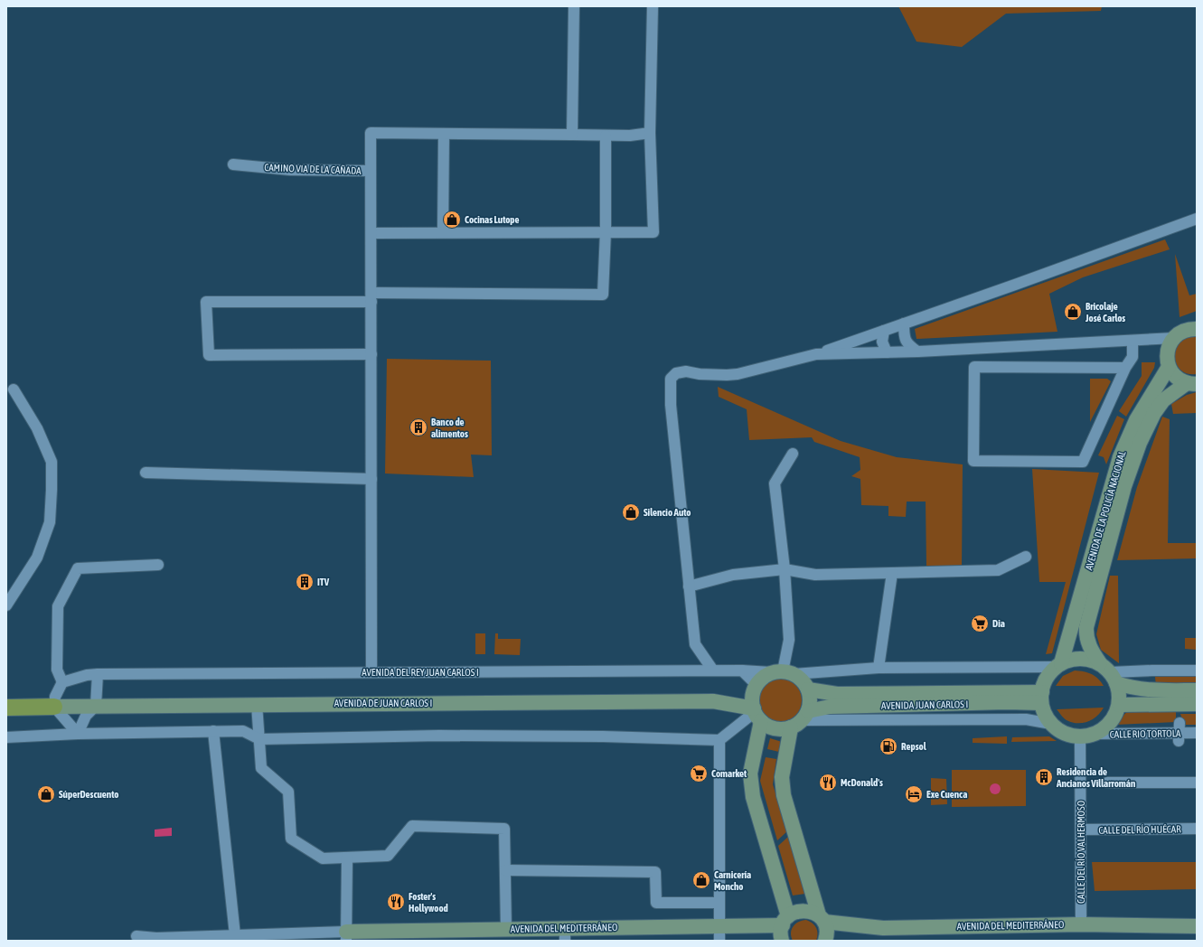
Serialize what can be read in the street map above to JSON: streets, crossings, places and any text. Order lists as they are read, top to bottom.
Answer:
{
  "streets": {
    "main road": [
      "AVENIDA DE LA POLICÍA NACIONAL",
      "AVENIDA DE JUAN CARLOS I",
      "AVENIDA JUAN CARLOS I",
      "AVENIDA DEL MEDITERRÁNEO"
    ],
    "street": [
      "CAMINO VIA DE LA CAÑADA",
      "AVENIDA DEL REY JUAN CARLOS I",
      "CALLE RIO TORTOLA",
      "CALLE DEL RÍO HUÉCAR",
      "CALLE DEL RÍO VALHERMOSO"
    ]
  },
  "crossings": [
    ["AVENIDA DE LA POLICÍA NACIONAL", "AVENIDA DEL REY JUAN CARLOS I"],
    ["AVENIDA DE LA POLICÍA NACIONAL", "AVENIDA JUAN CARLOS I"],
    ["AVENIDA DE LA POLICÍA NACIONAL", "CALLE RIO TORTOLA"],
    ["AVENIDA DE LA POLICÍA NACIONAL", "CALLE DEL RÍO VALHERMOSO"],
    ["AVENIDA DEL REY JUAN CARLOS I", "AVENIDA JUAN CARLOS I"],
    ["AVENIDA DEL REY JUAN CARLOS I", "CALLE RIO TORTOLA"],
    ["AVENIDA DEL REY JUAN CARLOS I", "CALLE DEL RÍO VALHERMOSO"],
    ["AVENIDA JUAN CARLOS I", "CALLE RIO TORTOLA"],
    ["AVENIDA JUAN CARLOS I", "CALLE DEL RÍO VALHERMOSO"],
    ["CALLE RIO TORTOLA", "CALLE DEL RÍO VALHERMOSO"],
    ["CALLE DEL RÍO HUÉCAR", "CALLE DEL RÍO VALHERMOSO"],
    ["CALLE DEL RÍO VALHERMOSO", "AVENIDA DEL MEDITERRÁNEO"]
  ],
  "places": {
    "shop": [
      "Cocinas Lutope",
      "Bricolaje José Carlos",
      "Silencio Auto",
      "SúperDescuento",
      "Carnicería Moncho"
    ],
    "building": ["Banco de alimentos", "ITV", "Residencia de Ancianos Villarromán"],
    "supermarket": ["Dia", "Comarket"],
    "fuel station": ["Repsol"],
    "restaurant": ["McDonald's", "Foster's Hollywood"],
    "hotel": ["Exe Cuenca"]
  }
}
